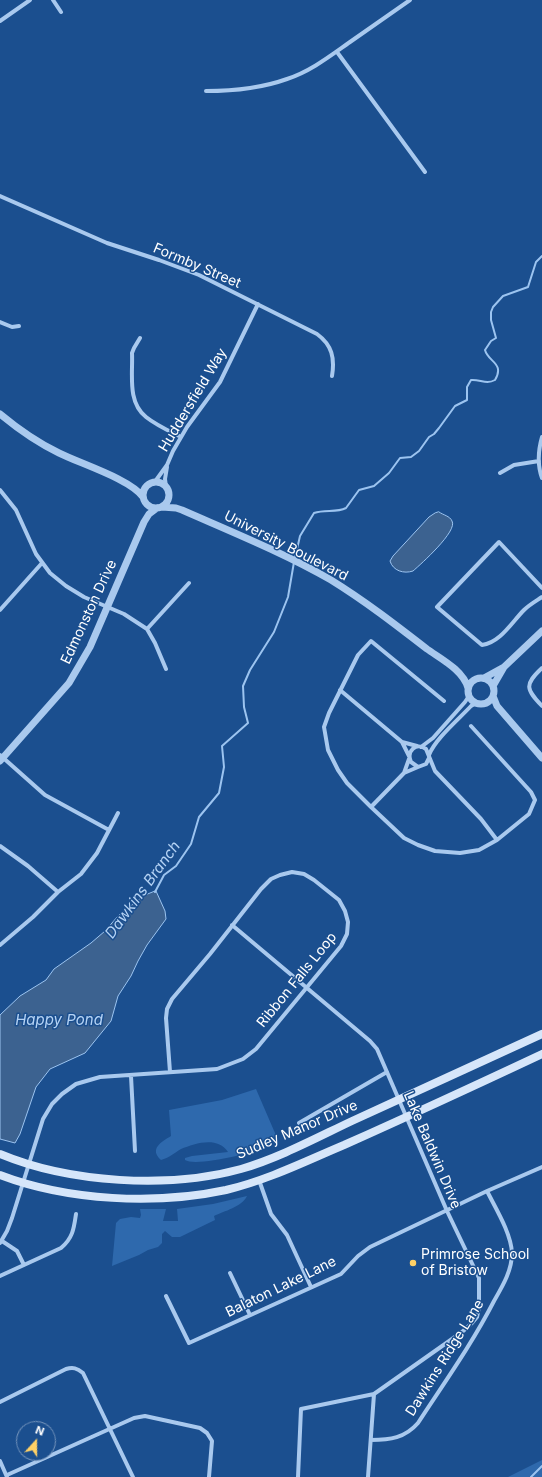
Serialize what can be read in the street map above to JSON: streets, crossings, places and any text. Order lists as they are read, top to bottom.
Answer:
{
  "streets": {
    "main road": ["Sudley Manor Drive"],
    "street": [
      "Formby Street",
      "Huddersfield Way",
      "University Boulevard",
      "Edmonston Drive",
      "Ribbon Falls Loop",
      "Lake Baldwin Drive",
      "Balaton Lake Lane",
      "Dawkins Ridge Lane"
    ]
  },
  "crossings": [
    ["Formby Street", "Huddersfield Way"],
    ["Huddersfield Way", "University Boulevard"],
    ["Huddersfield Way", "Edmonston Drive"],
    ["University Boulevard", "Edmonston Drive"],
    ["Ribbon Falls Loop", "Sudley Manor Drive"],
    ["Ribbon Falls Loop", "Lake Baldwin Drive"],
    ["Sudley Manor Drive", "Lake Baldwin Drive"],
    ["Lake Baldwin Drive", "Balaton Lake Lane"],
    ["Balaton Lake Lane", "Dawkins Ridge Lane"]
  ],
  "water": ["Dawkins Branch", "Happy Pond"],
  "places": ["Primrose School of Bristow"],
  "north": "top"
}
